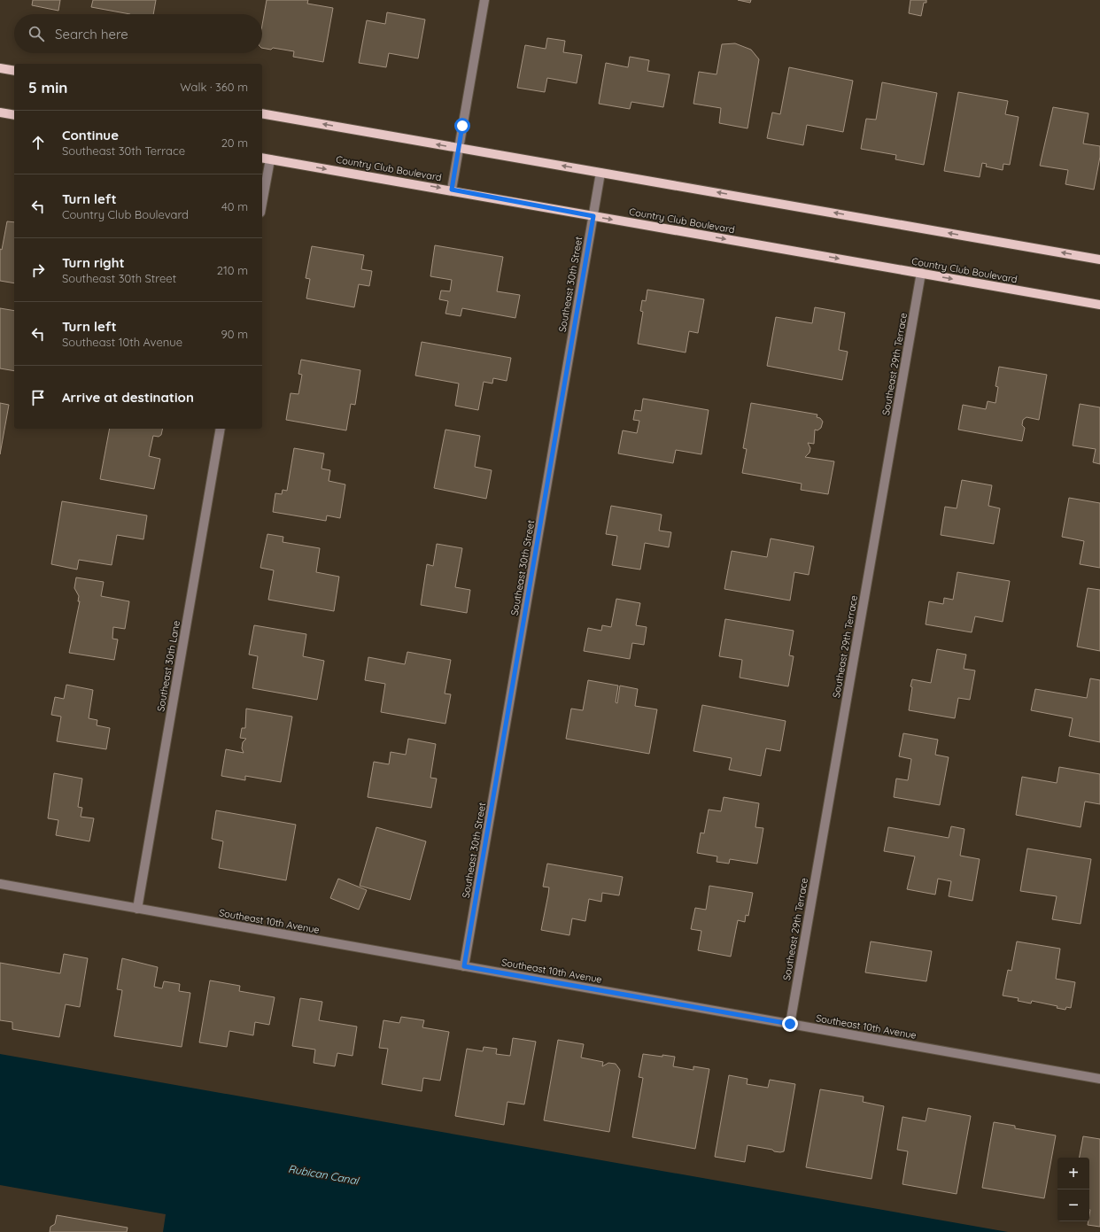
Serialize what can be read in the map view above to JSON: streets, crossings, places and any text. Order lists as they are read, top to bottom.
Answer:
{
  "streets": {
    "main road": ["Country Club Boulevard"],
    "street": [
      "Southeast 30th Street",
      "Southeast 29th Terrace",
      "Southeast 30th Lane",
      "Southeast 10th Avenue"
    ]
  },
  "crossings": [
    ["Country Club Boulevard", "Southeast 30th Street"],
    ["Country Club Boulevard", "Southeast 29th Terrace"],
    ["Southeast 30th Street", "Southeast 10th Avenue"],
    ["Southeast 29th Terrace", "Southeast 10th Avenue"],
    ["Southeast 30th Lane", "Southeast 10th Avenue"]
  ],
  "water": ["Rubican Canal"],
  "page": {
    "search": "Search here",
    "heading": ["5 min", "Walk · 360 m"],
    "list": [
      ["Continue", "Southeast 30th Terrace", "20 m"],
      ["Turn left", "Country Club Boulevard", "40 m"],
      ["Turn right", "Southeast 30th Street", "210 m"],
      ["Turn left", "Southeast 10th Avenue", "90 m"],
      "Arrive at destination"
    ],
    "map_buttons": ["+", "−"]
  }
}
